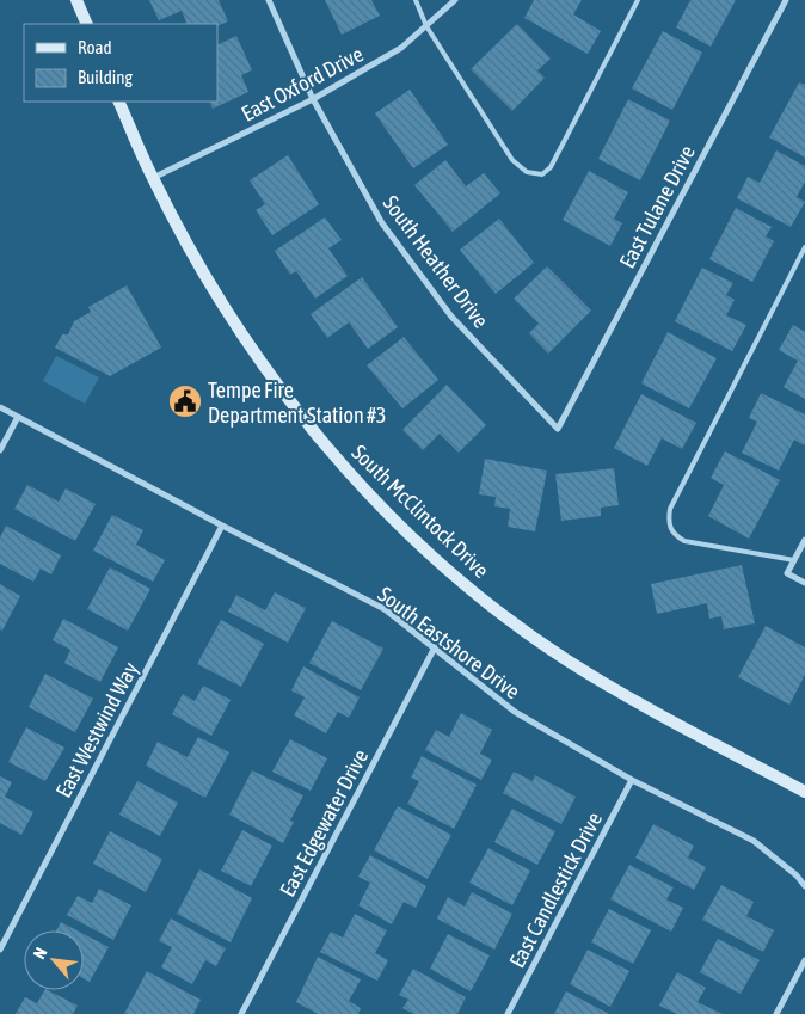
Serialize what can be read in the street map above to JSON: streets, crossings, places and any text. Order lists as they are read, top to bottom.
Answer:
{
  "streets": {
    "main road": ["South McClintock Drive"],
    "street": [
      "East Oxford Drive",
      "East Tulane Drive",
      "South Heather Drive",
      "South Eastshore Drive",
      "East Westwind Way",
      "East Edgewater Drive",
      "East Candlestick Drive"
    ]
  },
  "crossings": [
    ["East Oxford Drive", "South Heather Drive"],
    ["East Oxford Drive", "South McClintock Drive"],
    ["East Tulane Drive", "South Heather Drive"],
    ["South Eastshore Drive", "East Westwind Way"],
    ["South Eastshore Drive", "East Edgewater Drive"],
    ["South Eastshore Drive", "East Candlestick Drive"]
  ],
  "places": {
    "public building": ["Tempe Fire Department Station #3"]
  },
  "legend": ["Road", "Building"],
  "north": "top left"
}
